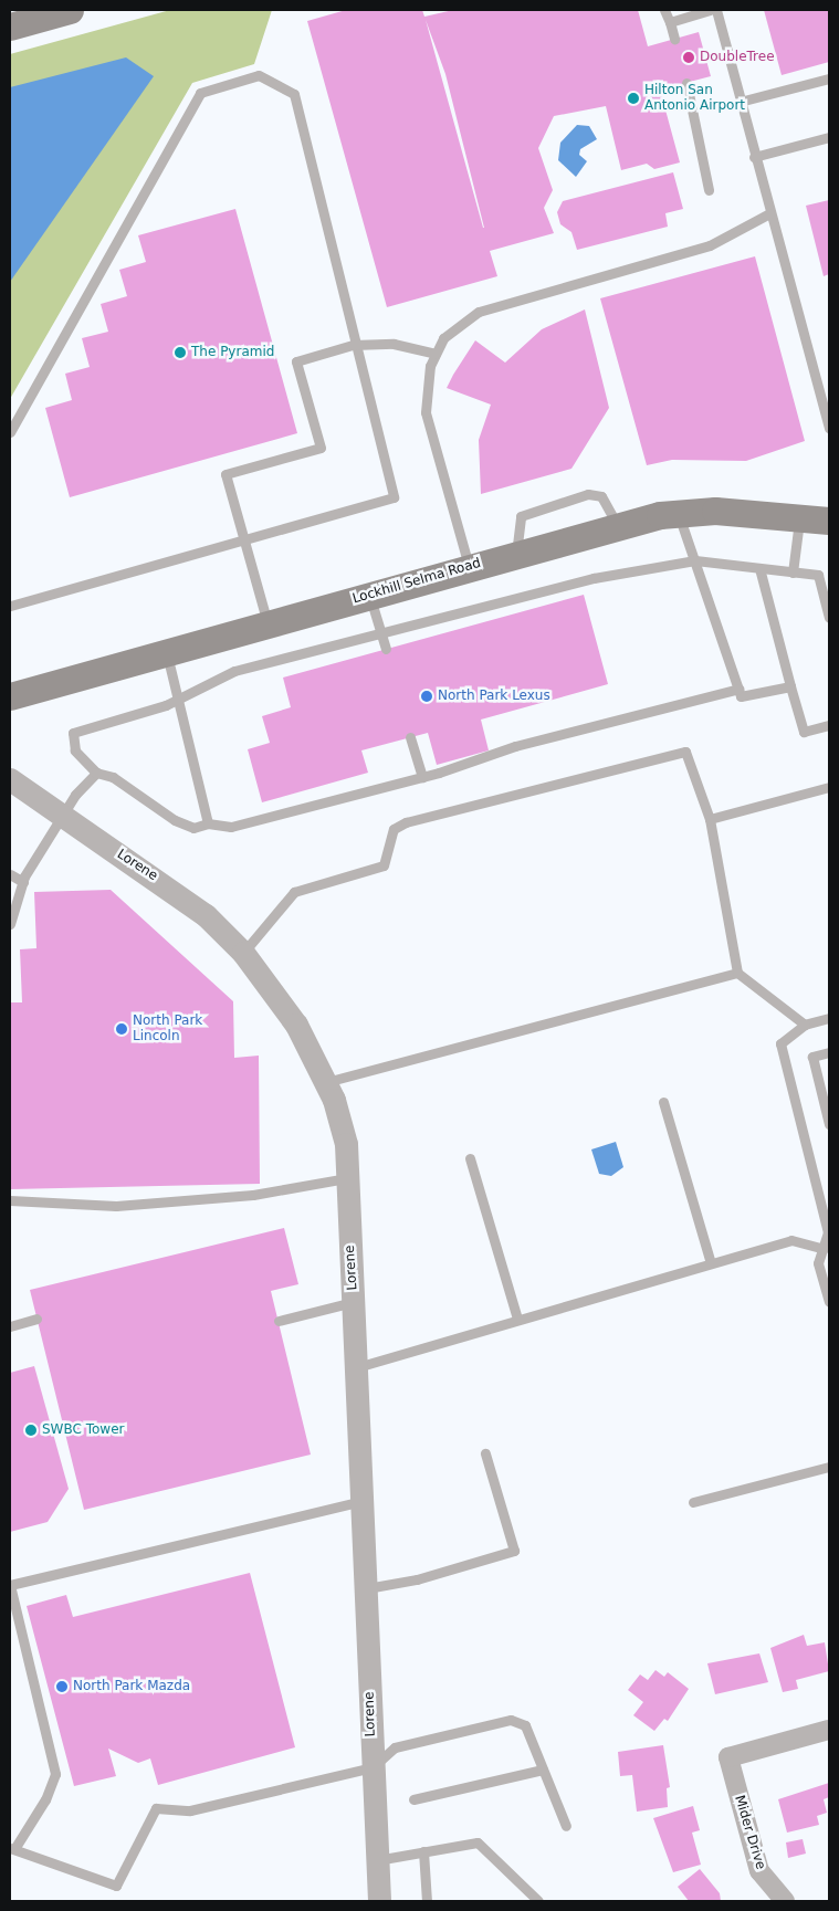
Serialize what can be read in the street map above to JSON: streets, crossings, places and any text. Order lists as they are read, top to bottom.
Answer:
{
  "streets": {
    "main road": ["Lockhill Selma Road"],
    "street": ["Lorene", "Mider Drive"]
  },
  "places": [
    "DoubleTree",
    "Hilton San Antonio Airport",
    "The Pyramid",
    "North Park Lexus",
    "North Park Lincoln",
    "SWBC Tower",
    "North Park Mazda"
  ]
}
